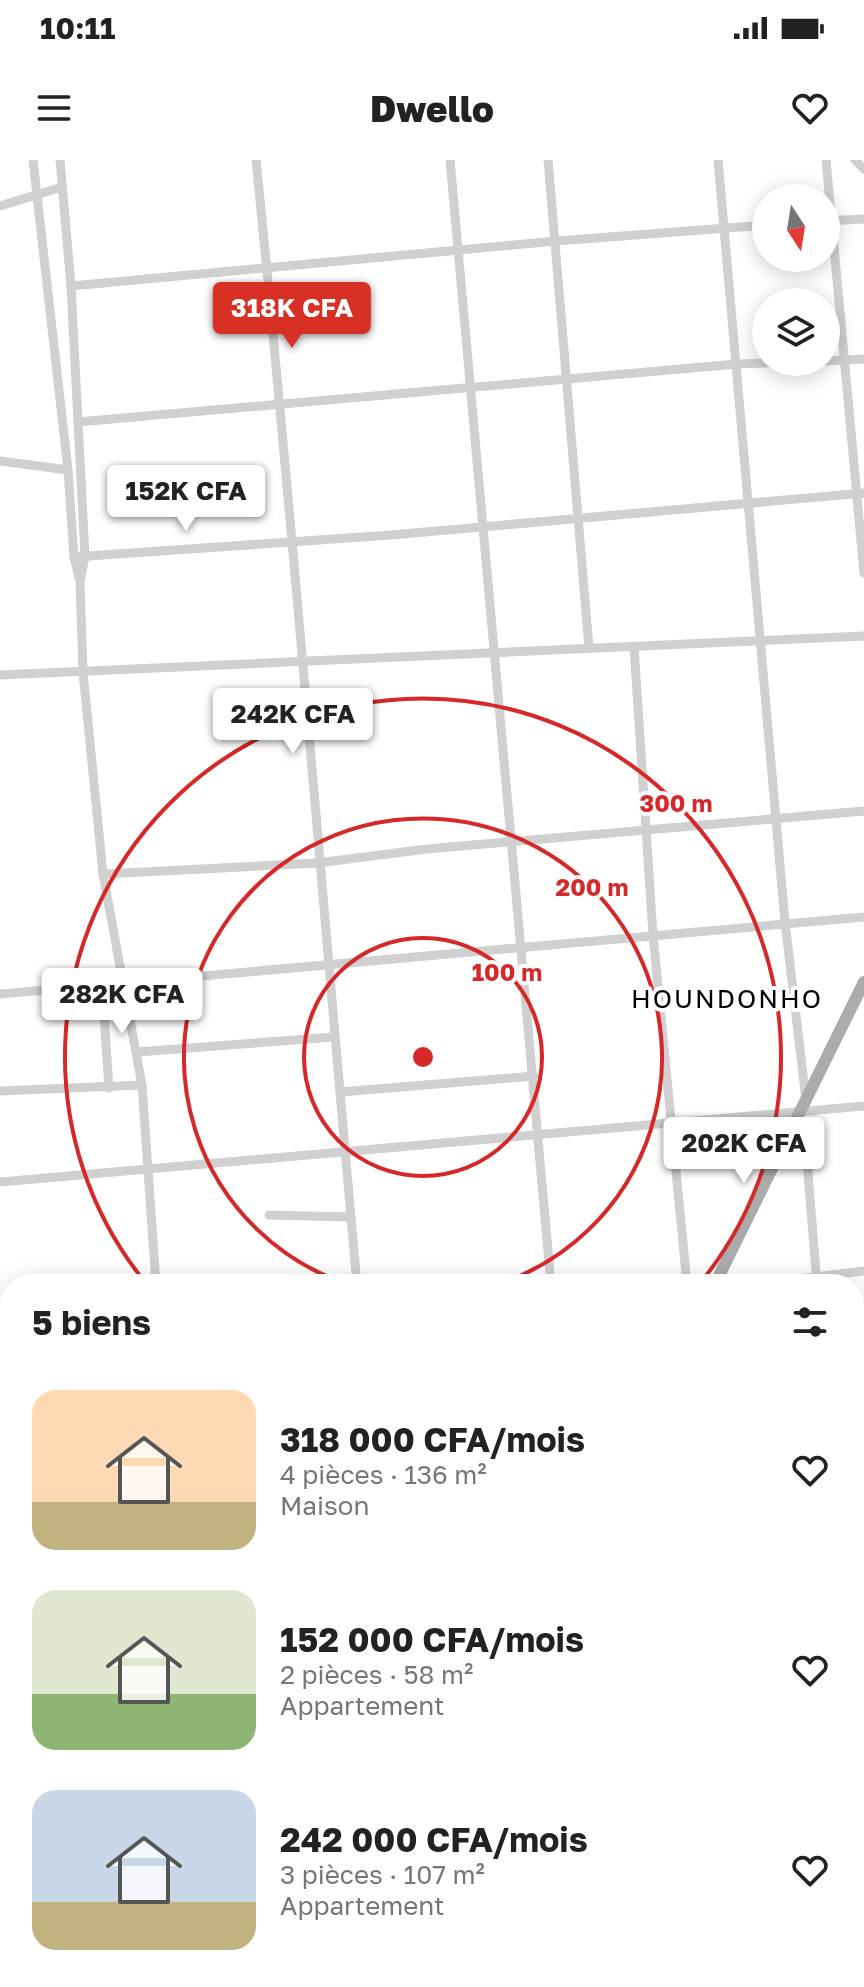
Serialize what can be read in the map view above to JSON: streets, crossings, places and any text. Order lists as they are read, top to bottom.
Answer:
{
  "districts": ["HOUNDONHO"],
  "north": "bottom",
  "page": {
    "status": "10:11",
    "header": "Dwello",
    "price": [
      "318K CFA",
      "152K CFA",
      "242K CFA",
      "282K CFA",
      "202K CFA"
    ],
    "heading": "5 biens",
    "list": [
      {
        "name": "318 000 CFA/mois",
        "note": "4 pièces · 136 m² · Maison"
      },
      {
        "name": "152 000 CFA/mois",
        "note": "2 pièces · 58 m² · Appartement"
      },
      {
        "name": "242 000 CFA/mois",
        "note": "3 pièces · 107 m² · Appartement"
      }
    ]
  },
  "rings": ["300 m", "200 m", "100 m"]
}
